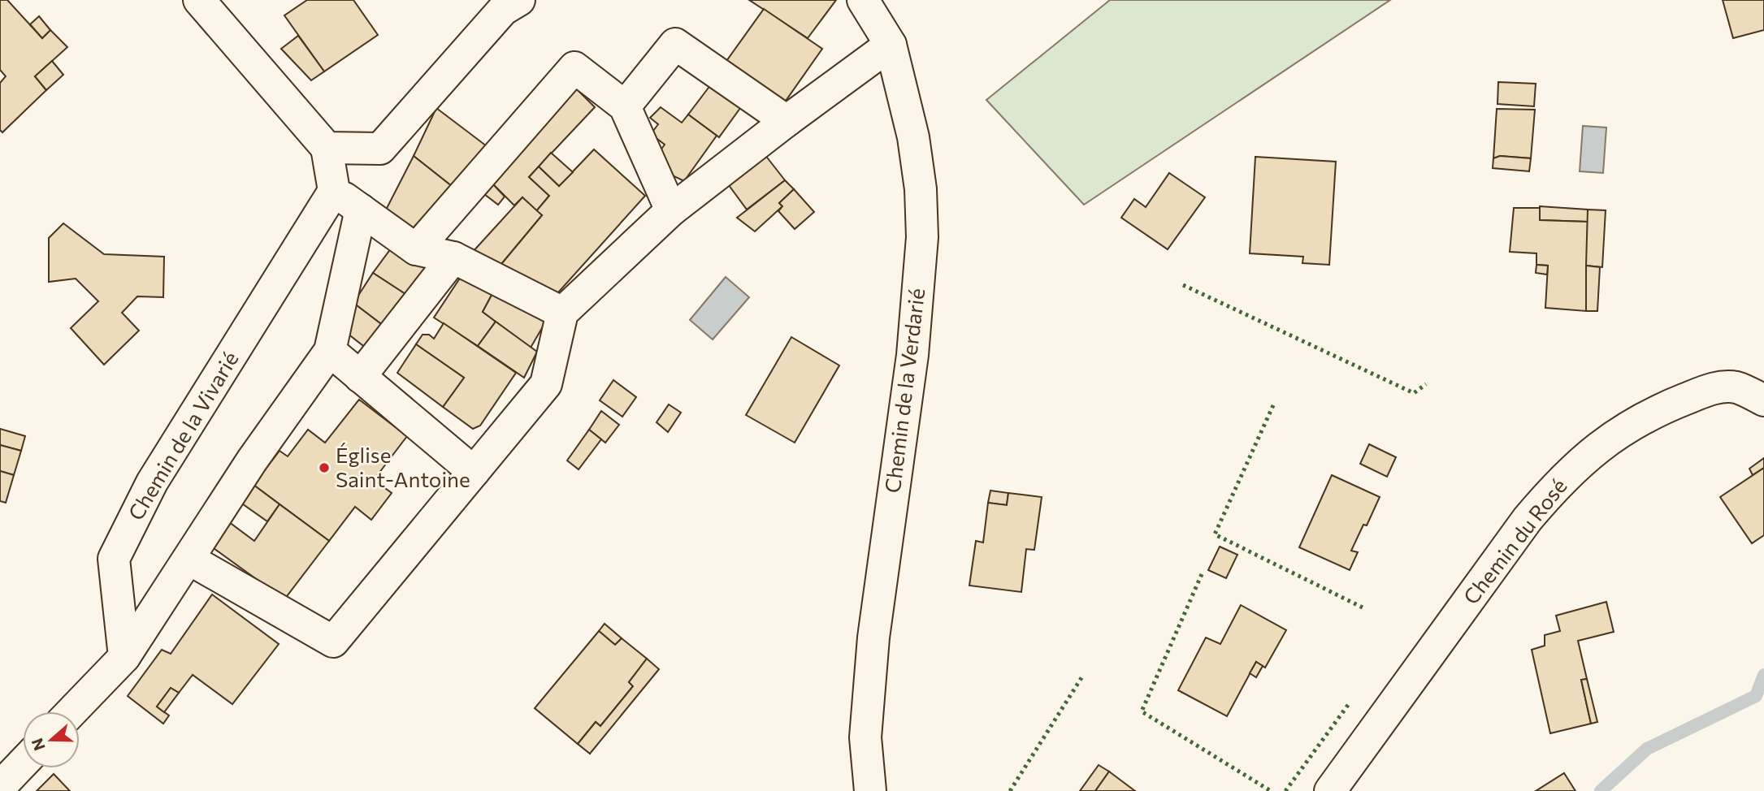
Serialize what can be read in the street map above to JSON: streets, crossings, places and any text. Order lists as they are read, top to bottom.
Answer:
{
  "streets": {
    "street": ["Chemin de la Verdarié", "Chemin de la Vivarié", "Chemin du Rosé"]
  },
  "places": ["Église Saint-Antoine"],
  "north": "left"
}
